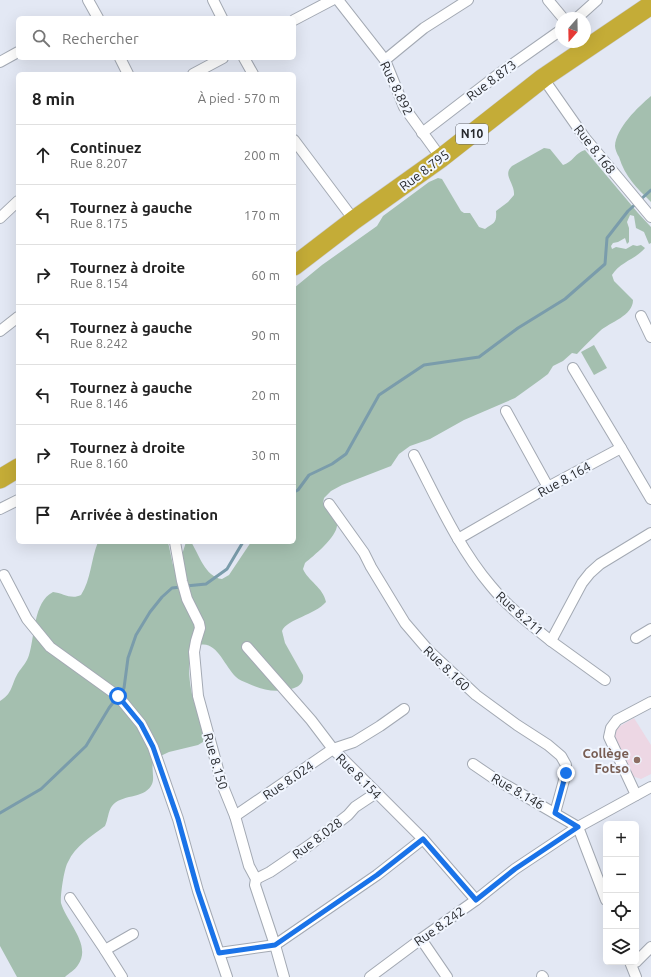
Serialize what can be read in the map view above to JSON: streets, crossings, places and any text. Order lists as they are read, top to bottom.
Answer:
{
  "streets": {
    "highway": ["N10", "Rue 8.795"],
    "street": [
      "Rue 8.873",
      "Rue 8.892",
      "Rue 8.168",
      "Rue 8.164",
      "Rue 8.211",
      "Rue 8.160",
      "Rue 8.150",
      "Rue 8.154",
      "Rue 8.024",
      "Rue 8.146",
      "Rue 8.028",
      "Rue 8.242"
    ]
  },
  "crossings": [
    ["Rue 8.873", "Rue 8.892"],
    ["Rue 8.892", "Rue 8.795"],
    ["Rue 8.168", "Rue 8.795"],
    ["Rue 8.164", "Rue 8.211"],
    ["Rue 8.160", "Rue 8.146"],
    ["Rue 8.150", "Rue 8.024"],
    ["Rue 8.150", "Rue 8.028"],
    ["Rue 8.154", "Rue 8.024"],
    ["Rue 8.154", "Rue 8.028"],
    ["Rue 8.154", "Rue 8.242"],
    ["Rue 8.146", "Rue 8.242"]
  ],
  "places": ["Collège Fotso"],
  "north": "bottom",
  "page": {
    "search": "Rechercher",
    "heading": ["8 min", "À pied · 570 m"],
    "list": [
      ["Continuez", "Rue 8.207", "200 m"],
      ["Tournez à gauche", "Rue 8.175", "170 m"],
      ["Tournez à droite", "Rue 8.154", "60 m"],
      ["Tournez à gauche", "Rue 8.242", "90 m"],
      ["Tournez à gauche", "Rue 8.146", "20 m"],
      ["Tournez à droite", "Rue 8.160", "30 m"],
      "Arrivée à destination"
    ],
    "map_buttons": ["+", "−"]
  }
}
